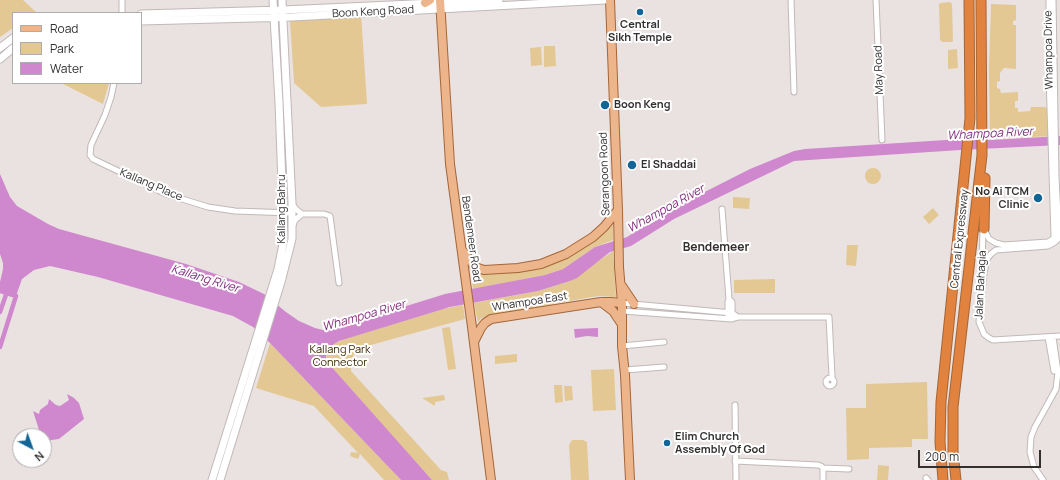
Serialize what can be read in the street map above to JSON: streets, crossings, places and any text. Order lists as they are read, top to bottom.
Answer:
{
  "streets": {
    "highway": ["Central Expressway"],
    "main road": [
      "Boon Keng Road",
      "Serangoon Road",
      "Kallang Bahru",
      "Bendemeer Road",
      "Whampoa East"
    ],
    "street": [
      "Whampoa Drive",
      "May Road",
      "Kallang Place",
      "Jalan Bahagia"
    ]
  },
  "crossings": [
    ["Boon Keng Road", "Kallang Bahru"],
    ["Boon Keng Road", "Bendemeer Road"],
    ["Whampoa Drive", "Jalan Bahagia"],
    ["Serangoon Road", "Whampoa East"],
    ["Kallang Place", "Kallang Bahru"],
    ["Bendemeer Road", "Whampoa East"]
  ],
  "districts": ["Bendemeer"],
  "water": ["Whampoa River", "Kallang River"],
  "parks": ["Kallang Park Connector"],
  "places": [
    "Central Sikh Temple",
    "Boon Keng",
    "El Shaddai",
    "No Ai TCM Clinic",
    "Elim Church Assembly Of God"
  ],
  "legend": ["Road", "Park", "Water"],
  "scale_bar": "200 m",
  "north": "bottom right"
}
